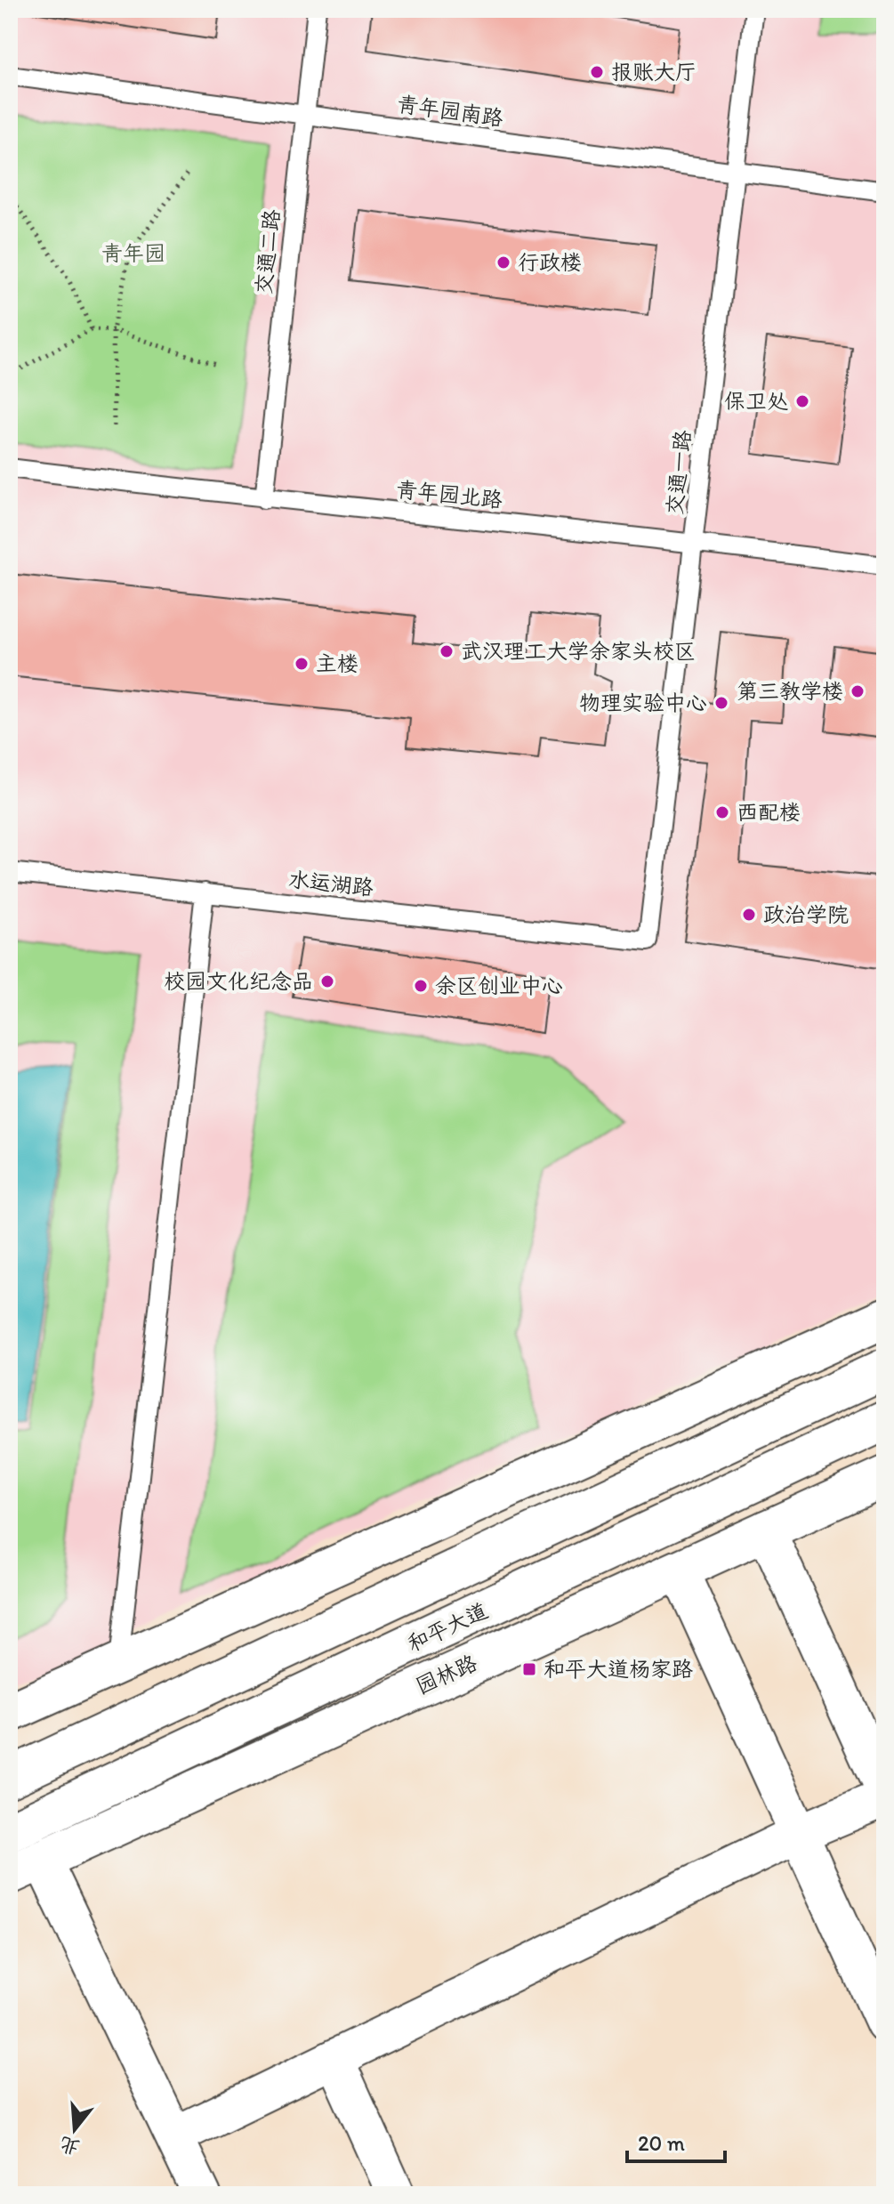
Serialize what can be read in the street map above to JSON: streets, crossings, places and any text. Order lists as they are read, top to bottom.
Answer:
{
  "streets": {
    "main road": ["和平大道", "园林路"],
    "lane": [
      "青年园南路",
      "交通二路",
      "交通一路",
      "青年园北路",
      "水运湖路"
    ]
  },
  "crossings": [
    ["青年园南路", "交通二路"],
    ["青年园南路", "交通一路"],
    ["交通二路", "青年园北路"],
    ["交通一路", "青年园北路"],
    ["交通一路", "水运湖路"]
  ],
  "parks": ["青年园"],
  "places": {
    "other": [
      "报账大厅",
      "行政楼",
      "保卫处",
      "武汉理工大学余家头校区",
      "主楼",
      "第三教学楼",
      "物理实验中心",
      "西配楼",
      "政治学院",
      "校园文化纪念品",
      "余区创业中心"
    ],
    "transit": ["和平大道杨家路"]
  },
  "scale_bar": "20 m",
  "north": "bottom"
}
